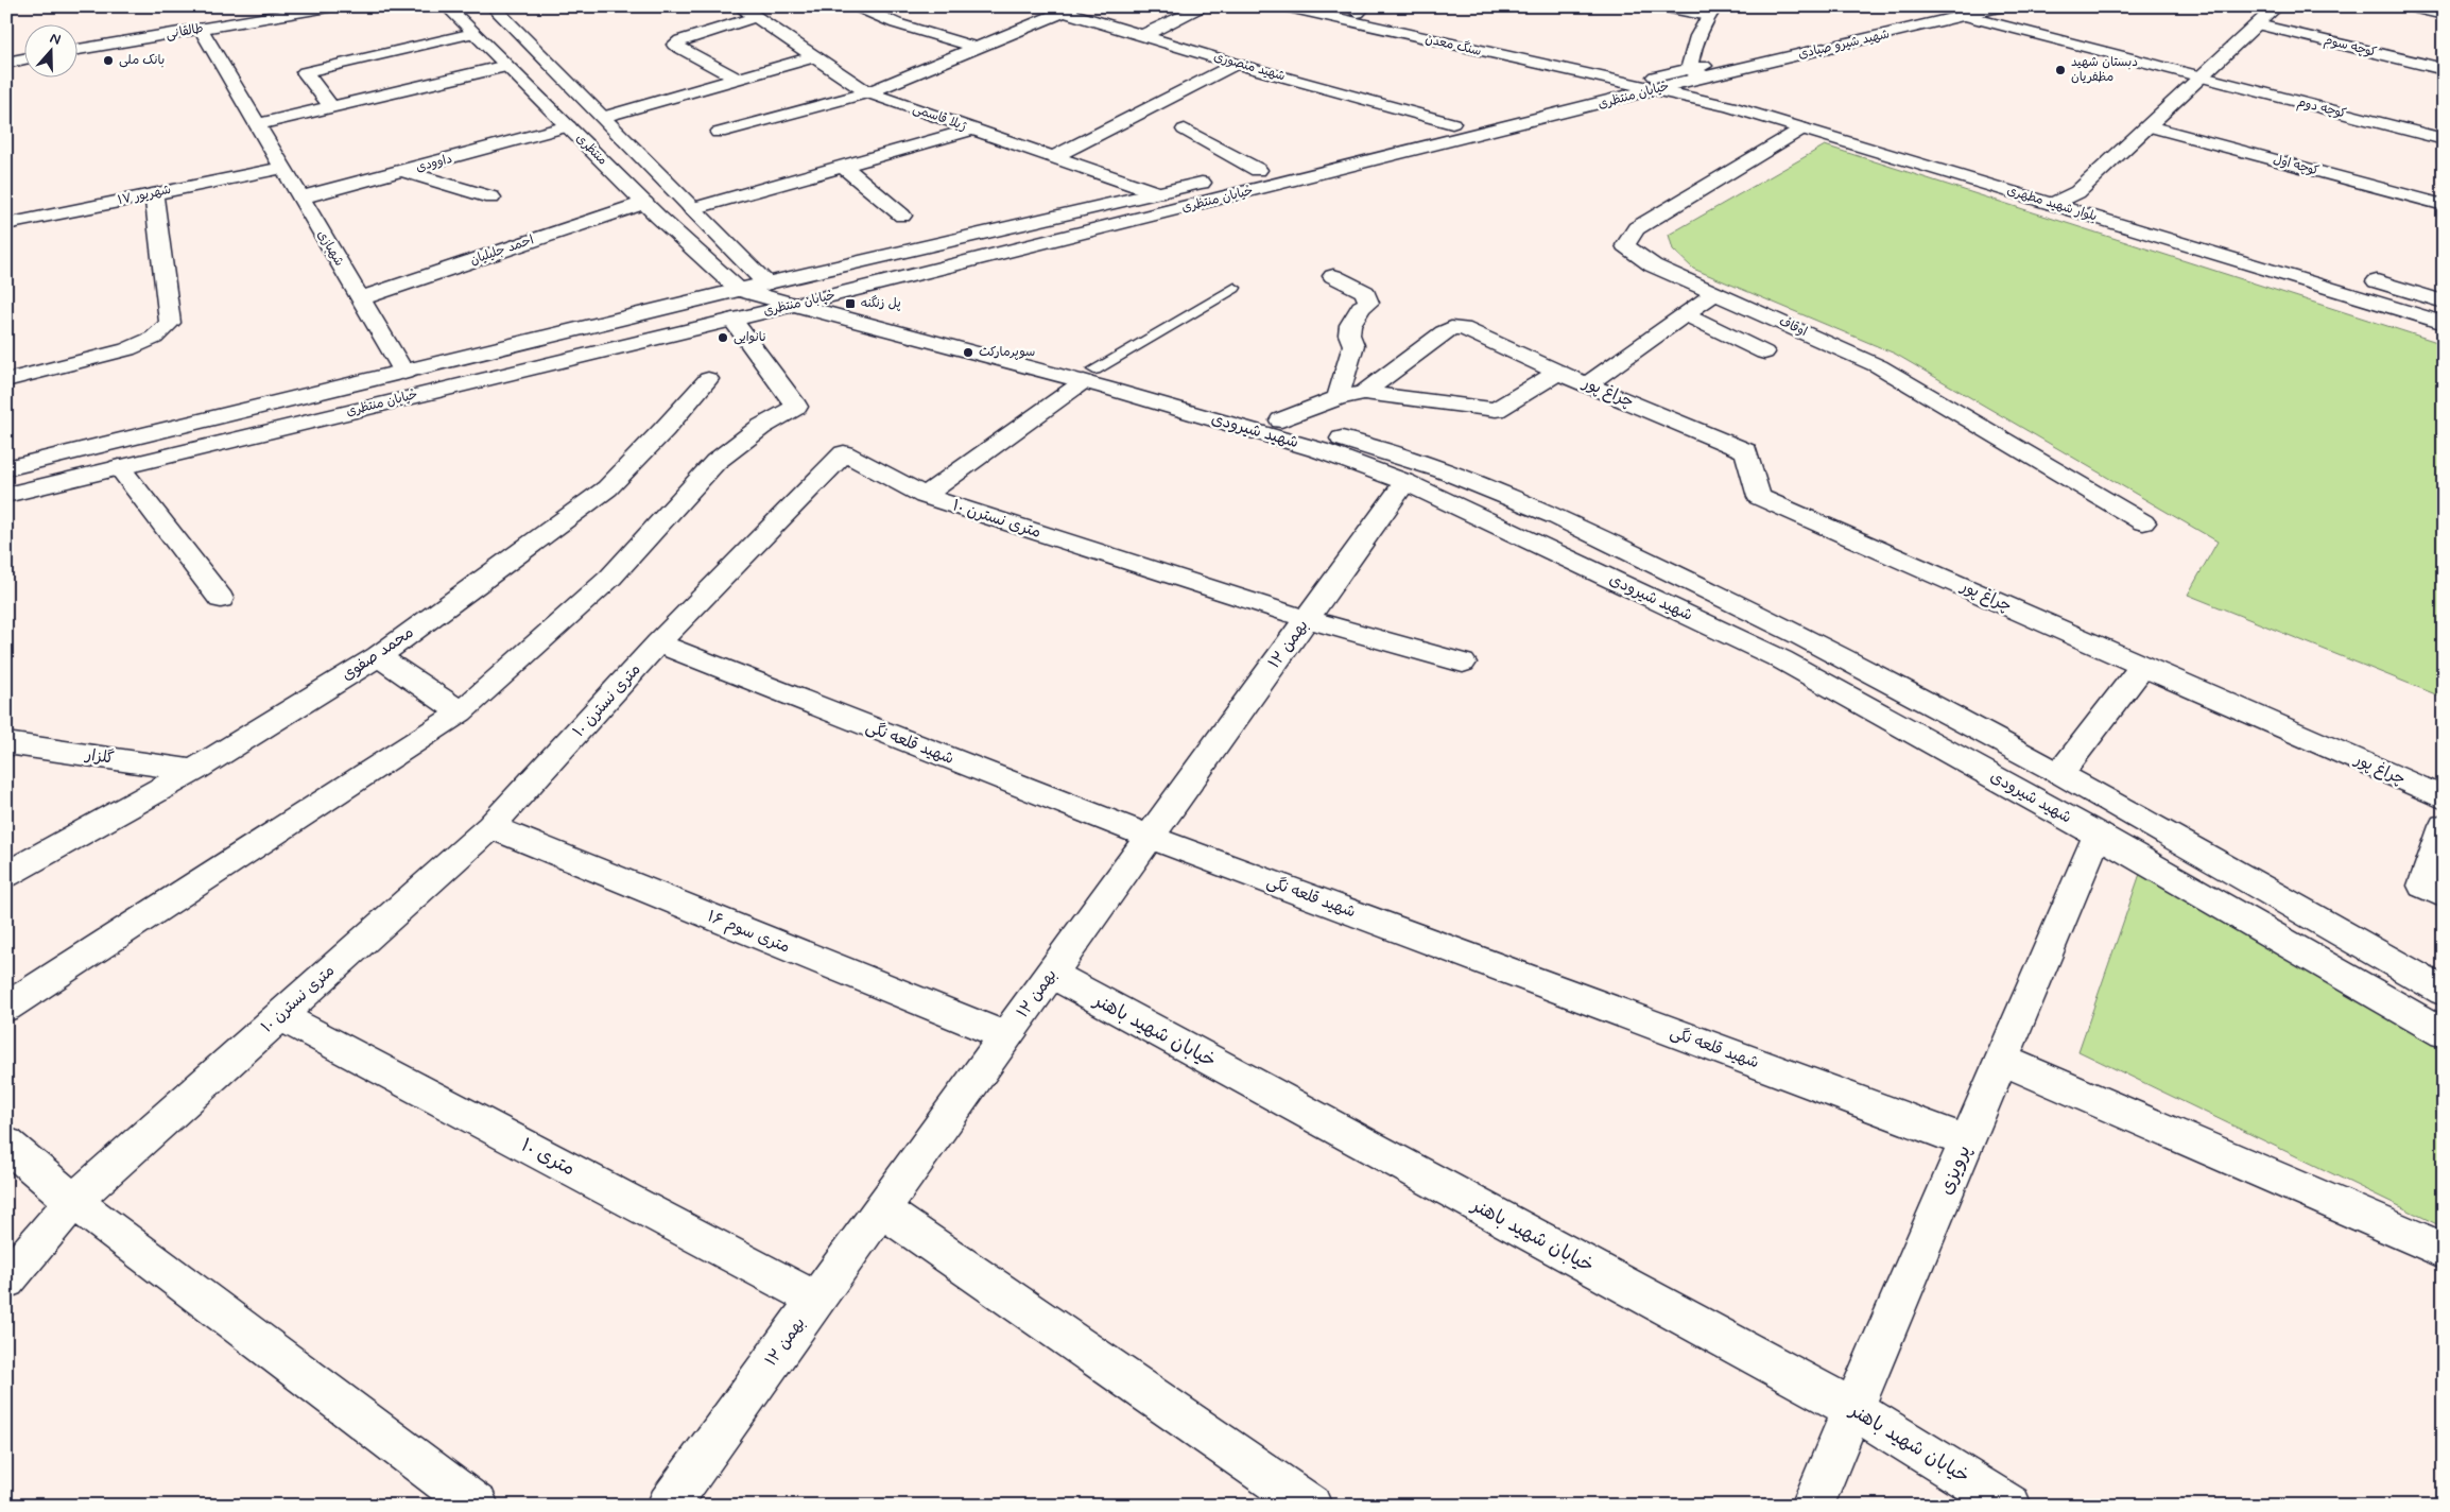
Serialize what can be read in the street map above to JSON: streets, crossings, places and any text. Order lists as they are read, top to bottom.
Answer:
{
  "streets": {
    "street": [
      "طالقانی",
      "شهید شیرو صیادی",
      "سنگ معدن",
      "کوچه سوم",
      "شهید منصوری",
      "خیابان منتظری",
      "کوچه دوم",
      "ژیلا قاسمی",
      "منتظری",
      "داوودی",
      "کوچه اول",
      "۱۷ شهریور",
      "بلوار شهید مطهری",
      "شهبازی",
      "احمد جلیلیان",
      "اوقاف",
      "چراغ پور",
      "شهید شیرودی",
      "۱۰ متری نسترن",
      "۱۲ بهمن",
      "محمد صفوی",
      "شهید قلعه نگی",
      "گلزار",
      "۱۶ متری سوم",
      "خیابان شهید باهنر",
      "۱۰ متری",
      "پرویزی"
    ]
  },
  "crossings": [
    ["طالقانی", "شهبازی"],
    ["شهید شیرو صیادی", "خیابان منتظری"],
    ["شهید شیرو صیادی", "کوچه دوم"],
    ["شهید شیرو صیادی", "بلوار شهید مطهری"],
    ["سنگ معدن", "خیابان منتظری"],
    ["سنگ معدن", "بلوار شهید مطهری"],
    ["شهید منصوری", "خیابان منتظری"],
    ["خیابان منتظری", "ژیلا قاسمی"],
    ["خیابان منتظری", "منتظری"],
    ["خیابان منتظری", "بلوار شهید مطهری"],
    ["خیابان منتظری", "شهبازی"],
    ["خیابان منتظری", "شهید شیرودی"],
    ["منتظری", "داوودی"],
    ["منتظری", "احمد جلیلیان"],
    ["داوودی", "شهبازی"],
    ["۱۷ شهریور", "شهبازی"],
    ["بلوار شهید مطهری", "اوقاف"],
    ["شهبازی", "احمد جلیلیان"],
    ["شهید شیرودی", "۱۲ بهمن"],
    ["شهید شیرودی", "پرویزی"],
    ["۱۰ متری نسترن", "۱۲ بهمن"],
    ["۱۰ متری نسترن", "شهید قلعه نگی"],
    ["۱۰ متری نسترن", "۱۶ متری سوم"],
    ["۱۰ متری نسترن", "۱۰ متری"],
    ["۱۲ بهمن", "شهید قلعه نگی"],
    ["۱۲ بهمن", "۱۶ متری سوم"],
    ["۱۲ بهمن", "خیابان شهید باهنر"],
    ["۱۲ بهمن", "۱۰ متری"],
    ["محمد صفوی", "گلزار"],
    ["شهید قلعه نگی", "پرویزی"],
    ["خیابان شهید باهنر", "پرویزی"]
  ],
  "places": {
    "other": [
      "بانک ملی",
      "دبستان شهید مظفریان",
      "نانوایی",
      "سوپرمارکت"
    ],
    "transit": ["پل زنگنه"]
  },
  "north": "top"
}
